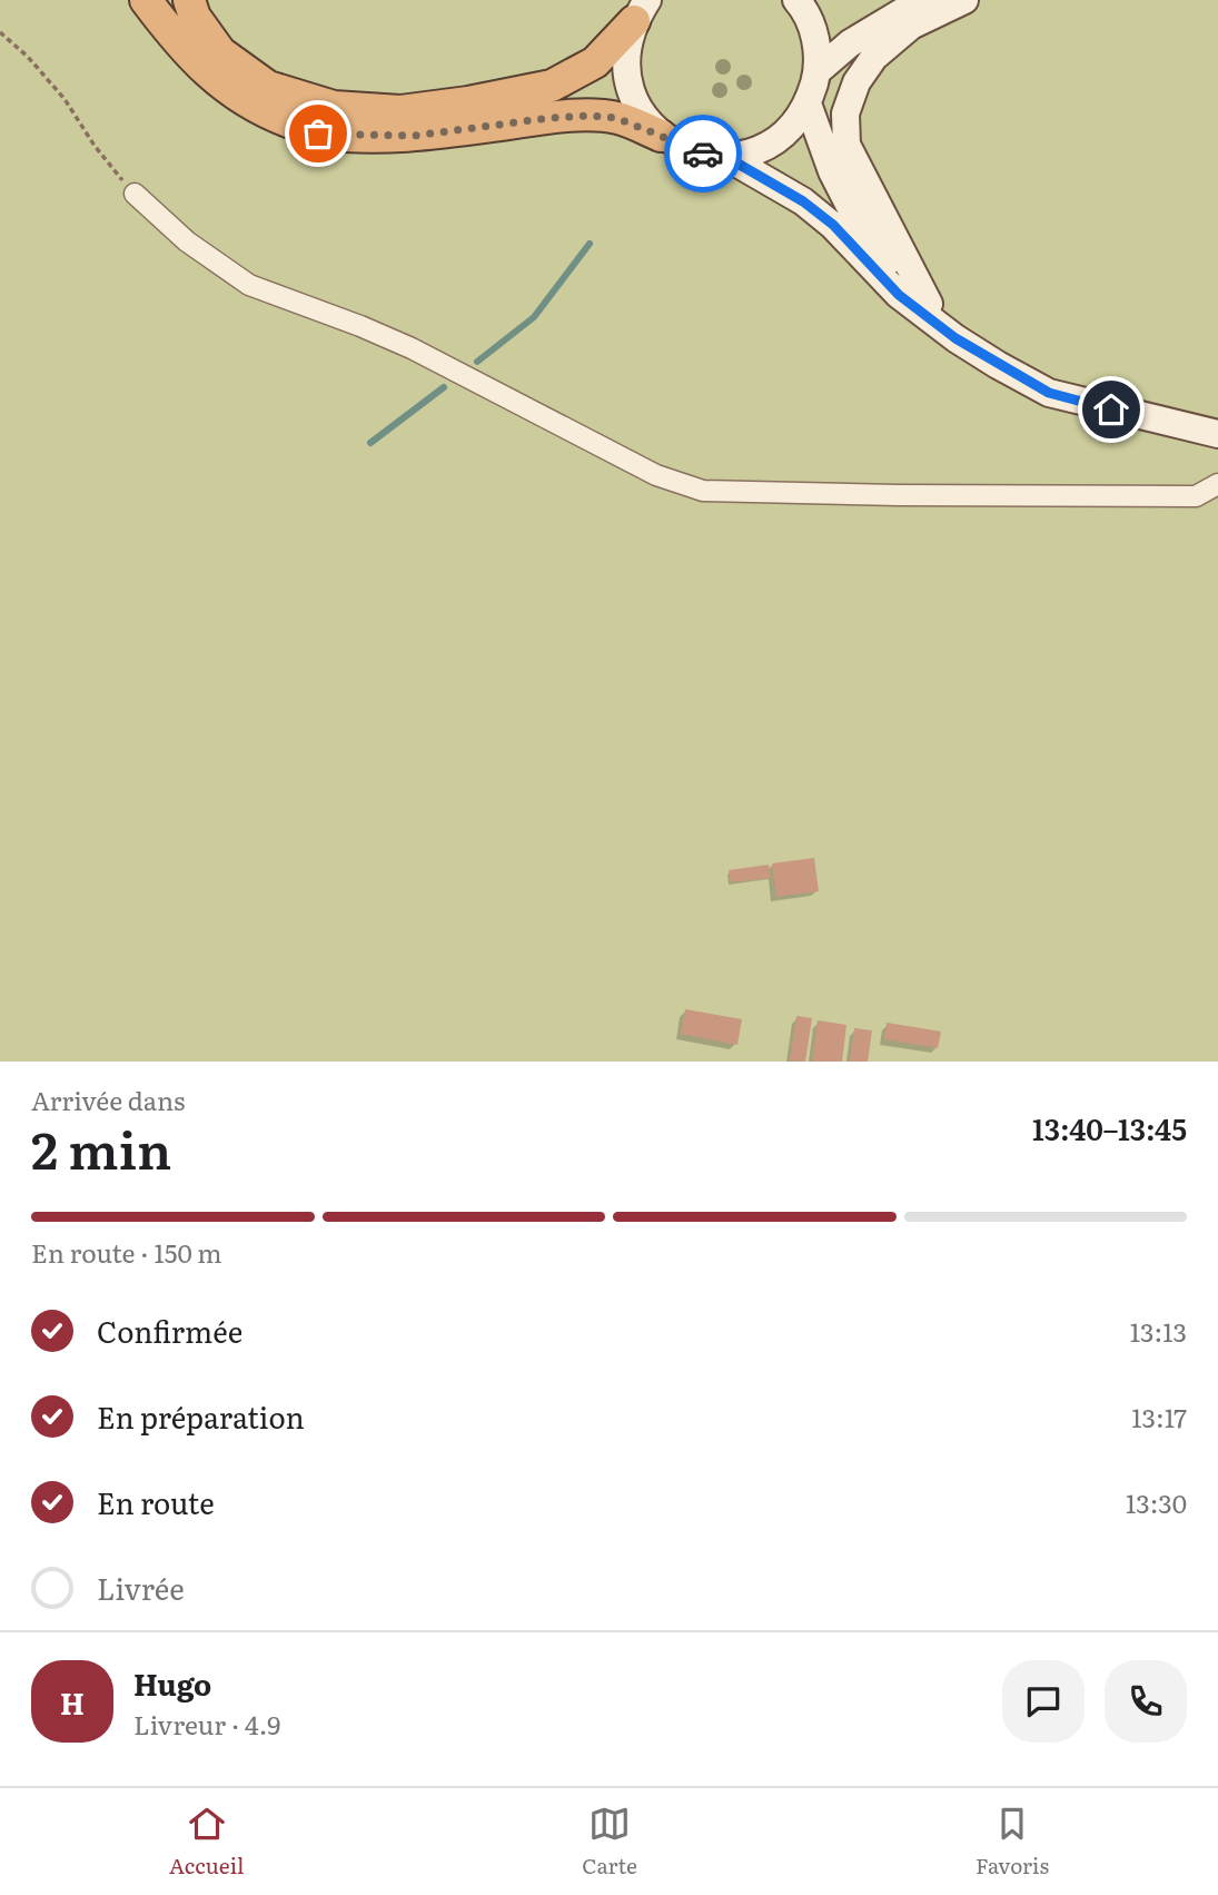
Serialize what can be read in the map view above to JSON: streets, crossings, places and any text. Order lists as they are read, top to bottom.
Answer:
{
  "page": {
    "heading": ["2 min", "Arrivée dans", "13:40–13:45"],
    "panel": ["Hugo", "Livreur · 4.9"],
    "bar": "En route · 150 m",
    "list": [
      ["Confirmée", "13:13"],
      ["En préparation", "13:17"],
      ["En route", "13:30"],
      "Livrée"
    ],
    "round": "H",
    "tabs": ["Accueil", "Carte", "Favoris"]
  }
}
